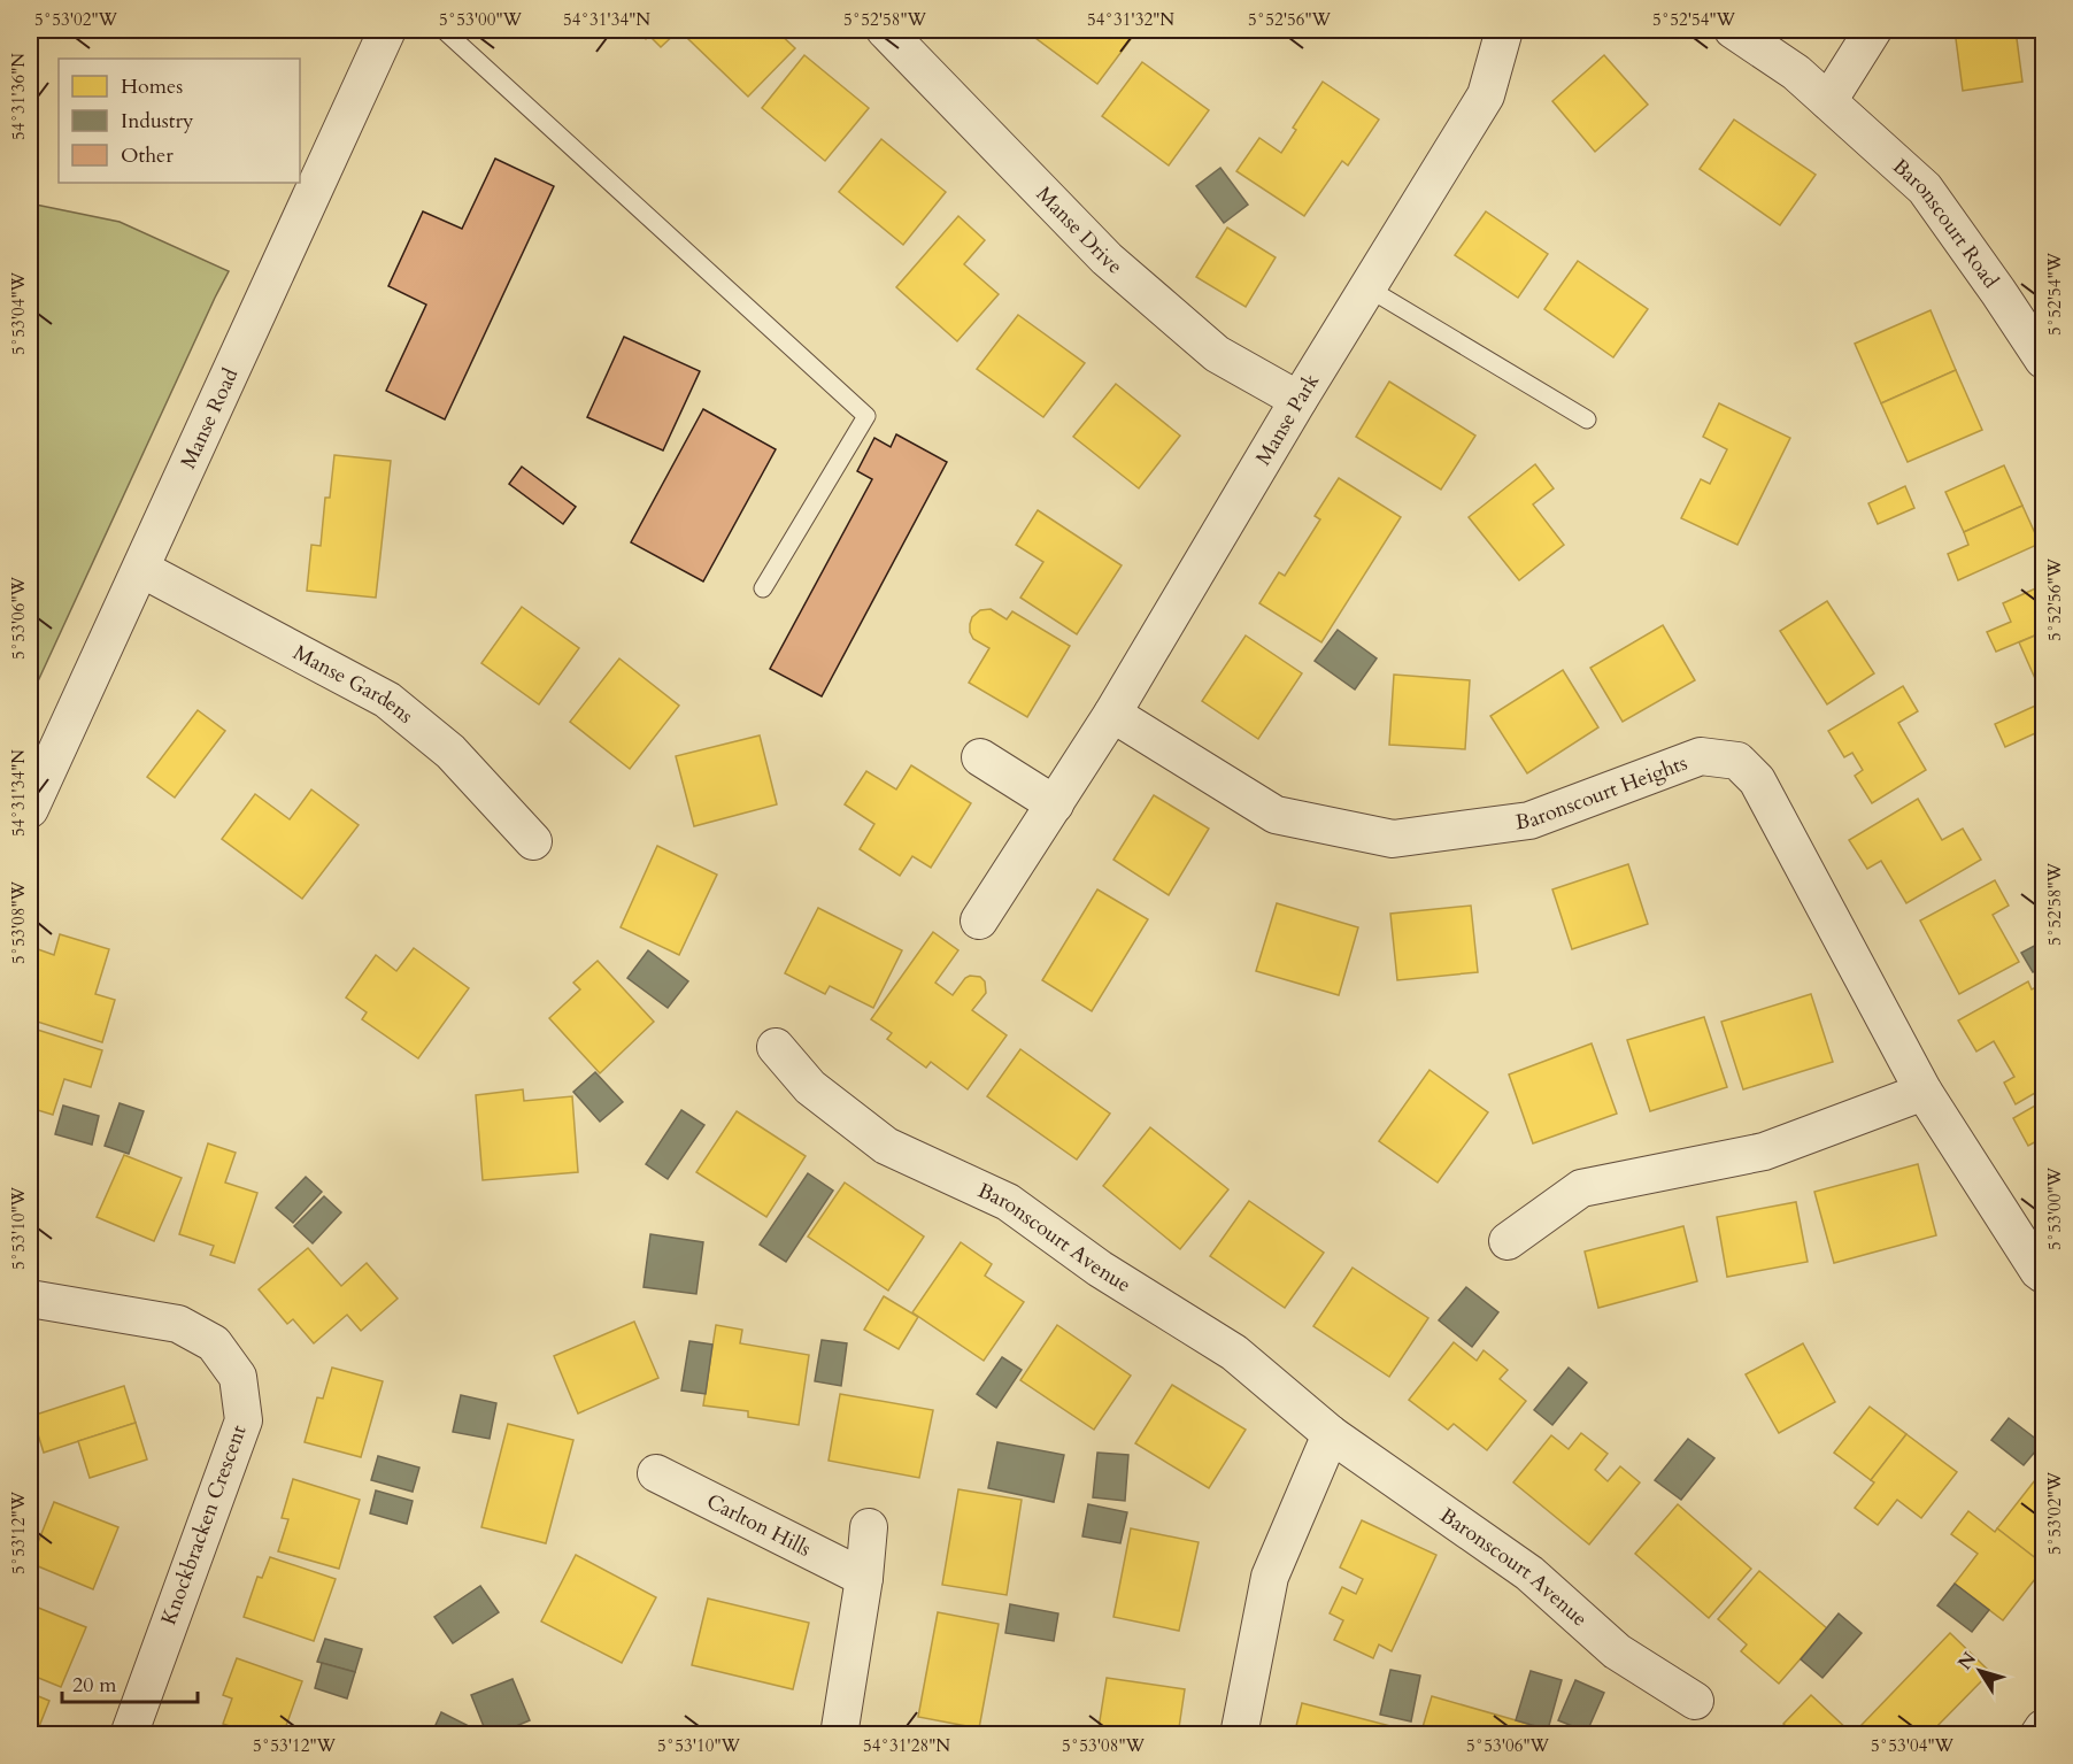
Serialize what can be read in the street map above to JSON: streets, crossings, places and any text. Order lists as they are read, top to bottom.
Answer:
{
  "streets": {
    "street": [
      "Baronscourt Road",
      "Manse Drive",
      "Manse Road",
      "Manse Park",
      "Manse Gardens",
      "Baronscourt Heights",
      "Baronscourt Avenue",
      "Knockbracken Crescent",
      "Carlton Hills"
    ]
  },
  "crossings": [
    ["Manse Drive", "Manse Park"],
    ["Manse Road", "Manse Gardens"],
    ["Manse Park", "Baronscourt Heights"]
  ],
  "legend": ["Homes", "Industry", "Other"],
  "scale_bar": "20 m",
  "north": "top left",
  "coordinates": [
    "5°53'02\"W",
    "5°53'00\"W",
    "54°31'34\"N",
    "5°52'58\"W",
    "54°31'32\"N",
    "5°52'56\"W",
    "5°52'54\"W",
    "54°31'36\"N",
    "5°53'04\"W",
    "5°53'06\"W",
    "5°53'08\"W",
    "5°53'10\"W",
    "5°53'12\"W",
    "54°31'28\"N"
  ]
}
